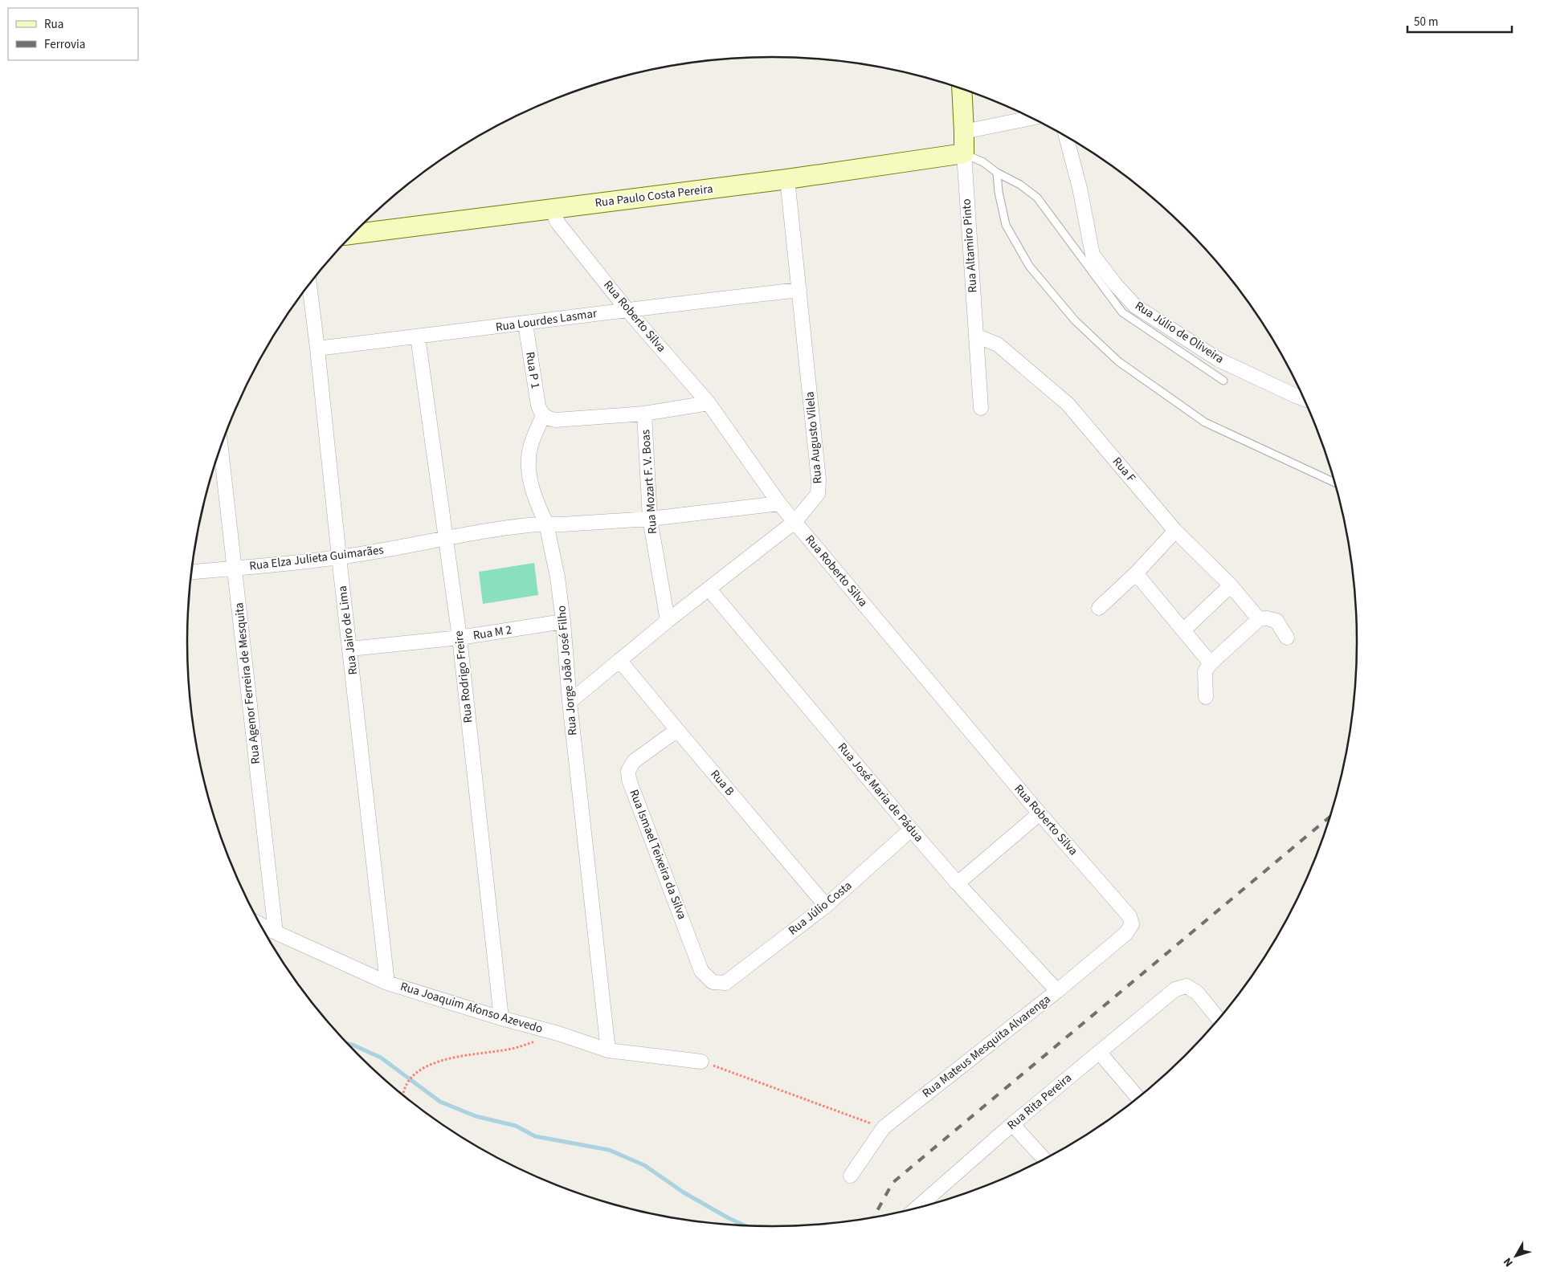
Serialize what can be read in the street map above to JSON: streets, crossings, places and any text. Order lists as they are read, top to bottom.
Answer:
{
  "streets": {
    "street": [
      "Rua Paulo Costa Pereira",
      "Rua Altamiro Pinto",
      "Rua Roberto Silva",
      "Rua Lourdes Lasmar",
      "Rua Júlio de Oliveira",
      "Rua P 1",
      "Rua Augusto Vilela",
      "Rua F",
      "Rua Mozart F. V. Boas",
      "Rua Elza Julieta Guimarães",
      "Rua Jairo de Lima",
      "Rua M 2",
      "Rua Jorge João José Filho",
      "Rua Rodrigo Freire",
      "Rua Agenor Ferreira de Mesquita",
      "Rua B",
      "Rua José Maria de Pádua",
      "Rua Ismael Teixeira da Silva",
      "Rua Júlio Costa",
      "Rua Joaquim Afonso Azevedo",
      "Rua Mateus Mesquita Alvarenga",
      "Rua Rita Pereira"
    ]
  },
  "crossings": [
    ["Rua Paulo Costa Pereira", "Rua Altamiro Pinto"],
    ["Rua Paulo Costa Pereira", "Rua Roberto Silva"],
    ["Rua Paulo Costa Pereira", "Rua Augusto Vilela"],
    ["Rua Altamiro Pinto", "Rua F"],
    ["Rua Roberto Silva", "Rua Lourdes Lasmar"],
    ["Rua Roberto Silva", "Rua Augusto Vilela"],
    ["Rua Roberto Silva", "Rua Mateus Mesquita Alvarenga"],
    ["Rua Lourdes Lasmar", "Rua P 1"],
    ["Rua Lourdes Lasmar", "Rua Augusto Vilela"],
    ["Rua Lourdes Lasmar", "Rua Jairo de Lima"],
    ["Rua Lourdes Lasmar", "Rua Rodrigo Freire"],
    ["Rua P 1", "Rua Jorge João José Filho"],
    ["Rua Augusto Vilela", "Rua Mozart F. V. Boas"],
    ["Rua Augusto Vilela", "Rua Jorge João José Filho"],
    ["Rua Augusto Vilela", "Rua B"],
    ["Rua Augusto Vilela", "Rua José Maria de Pádua"],
    ["Rua Elza Julieta Guimarães", "Rua Jairo de Lima"],
    ["Rua Elza Julieta Guimarães", "Rua Jorge João José Filho"],
    ["Rua Elza Julieta Guimarães", "Rua Rodrigo Freire"],
    ["Rua Elza Julieta Guimarães", "Rua Agenor Ferreira de Mesquita"],
    ["Rua Jairo de Lima", "Rua M 2"],
    ["Rua Jairo de Lima", "Rua Joaquim Afonso Azevedo"],
    ["Rua M 2", "Rua Jorge João José Filho"],
    ["Rua M 2", "Rua Rodrigo Freire"],
    ["Rua Jorge João José Filho", "Rua Joaquim Afonso Azevedo"],
    ["Rua Rodrigo Freire", "Rua Joaquim Afonso Azevedo"],
    ["Rua Agenor Ferreira de Mesquita", "Rua Joaquim Afonso Azevedo"],
    ["Rua B", "Rua Ismael Teixeira da Silva"],
    ["Rua B", "Rua Júlio Costa"],
    ["Rua José Maria de Pádua", "Rua Júlio Costa"],
    ["Rua José Maria de Pádua", "Rua Mateus Mesquita Alvarenga"],
    ["Rua Ismael Teixeira da Silva", "Rua Júlio Costa"]
  ],
  "legend": ["Rua", "Ferrovia"],
  "scale_bar": "50 m",
  "north": "bottom left"
}
